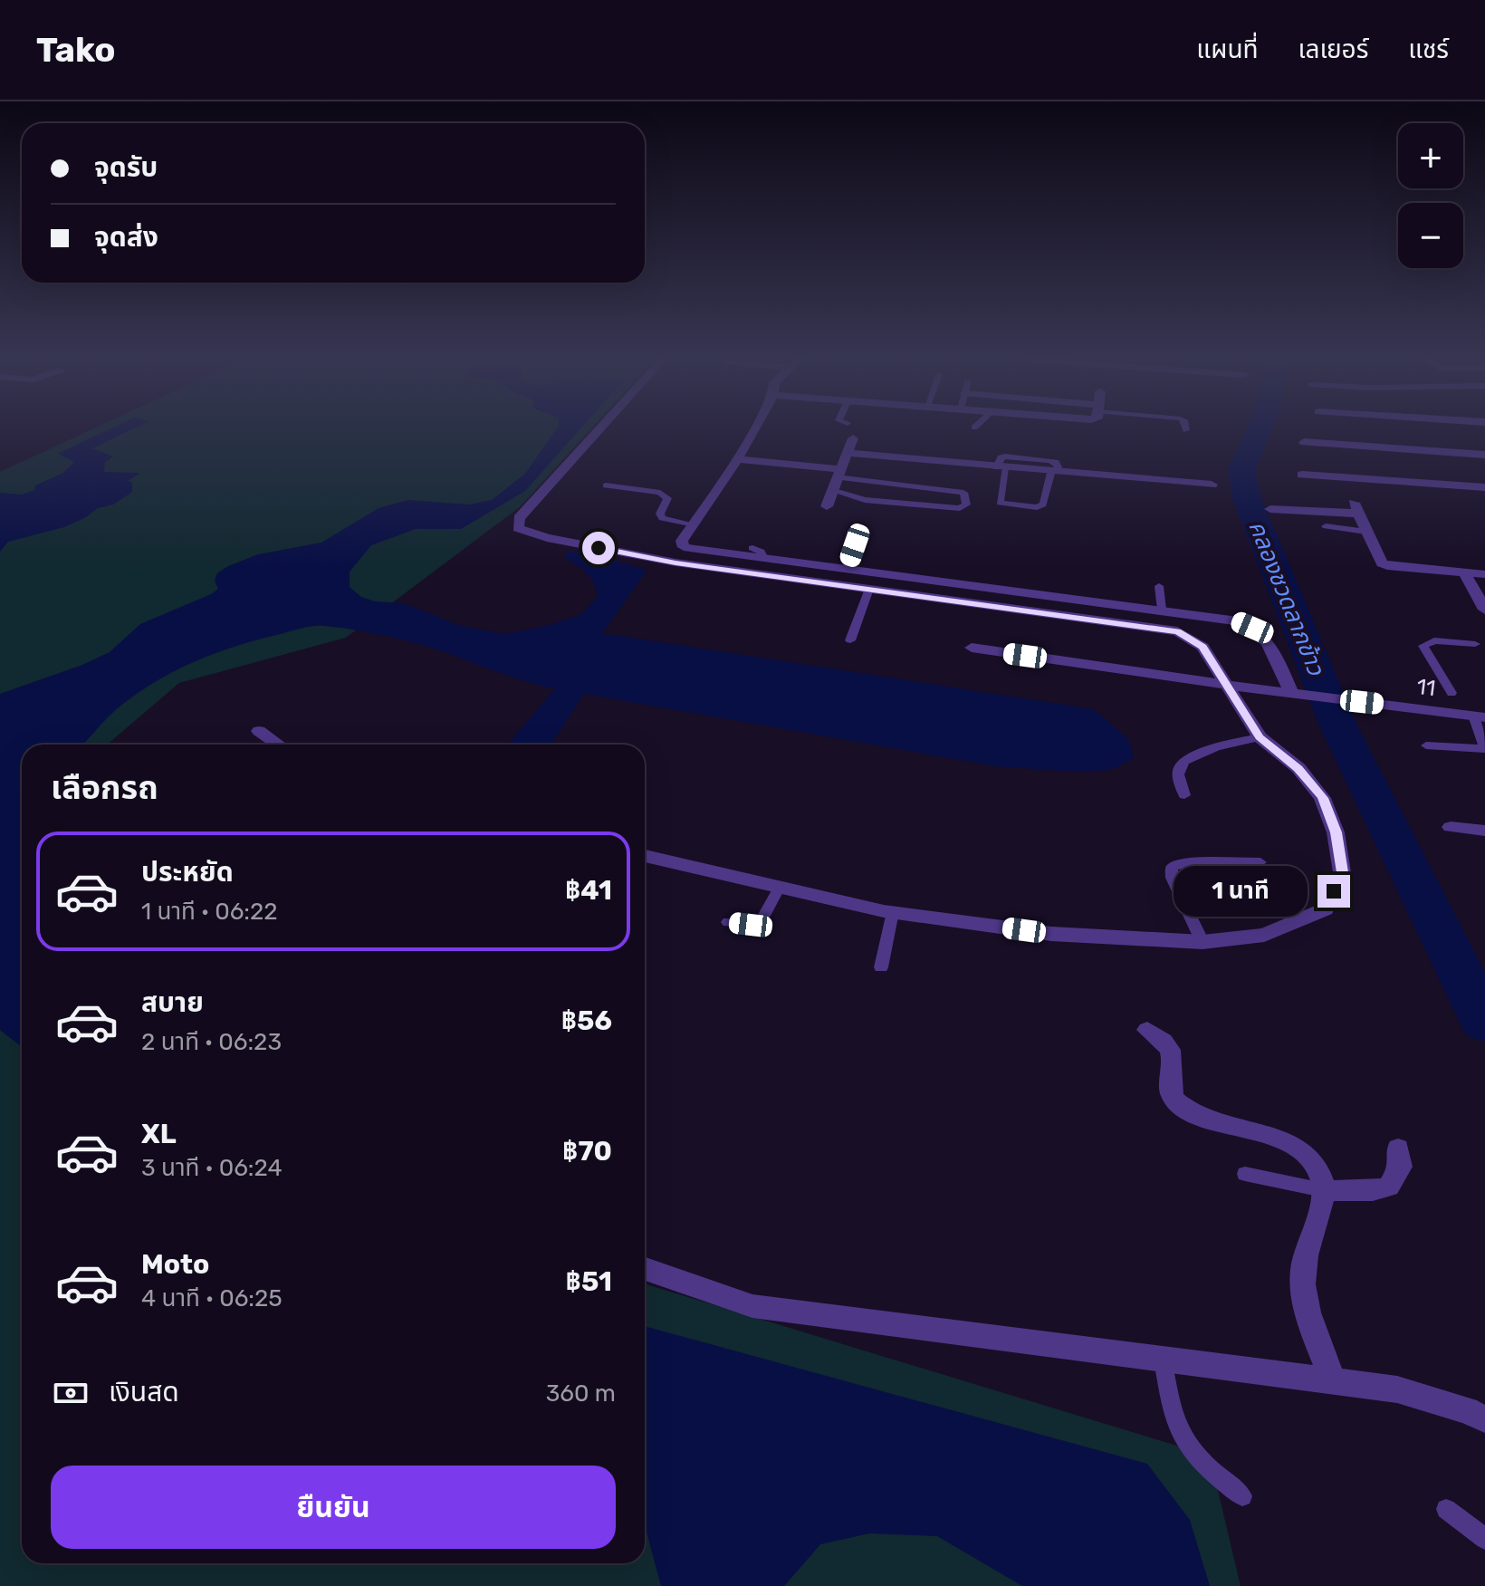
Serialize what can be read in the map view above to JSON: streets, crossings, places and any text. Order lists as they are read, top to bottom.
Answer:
{
  "streets": {
    "street": ["11"]
  },
  "water": ["คลองชวดลากข้าว"],
  "page": {
    "header": "Tako",
    "nav": ["แผนที่", "เลเยอร์", "แชร์"],
    "map_buttons": ["+", "−"],
    "banner": ["จุดรับ", "จุดส่ง"],
    "heading": "เลือกรถ",
    "list": [
      {
        "name": "ประหยัด",
        "note": "1 นาที · 06:22",
        "value": "฿41"
      },
      {
        "name": "สบาย",
        "note": "2 นาที · 06:23",
        "value": "฿56"
      },
      {
        "name": "XL",
        "note": "3 นาที · 06:24",
        "value": "฿70"
      },
      {
        "name": "Moto",
        "note": "4 นาที · 06:25",
        "value": "฿51"
      }
    ],
    "bubble": "1 นาที",
    "pay": ["เงินสด", "360 m"],
    "buttons": "ยืนยัน"
  }
}
